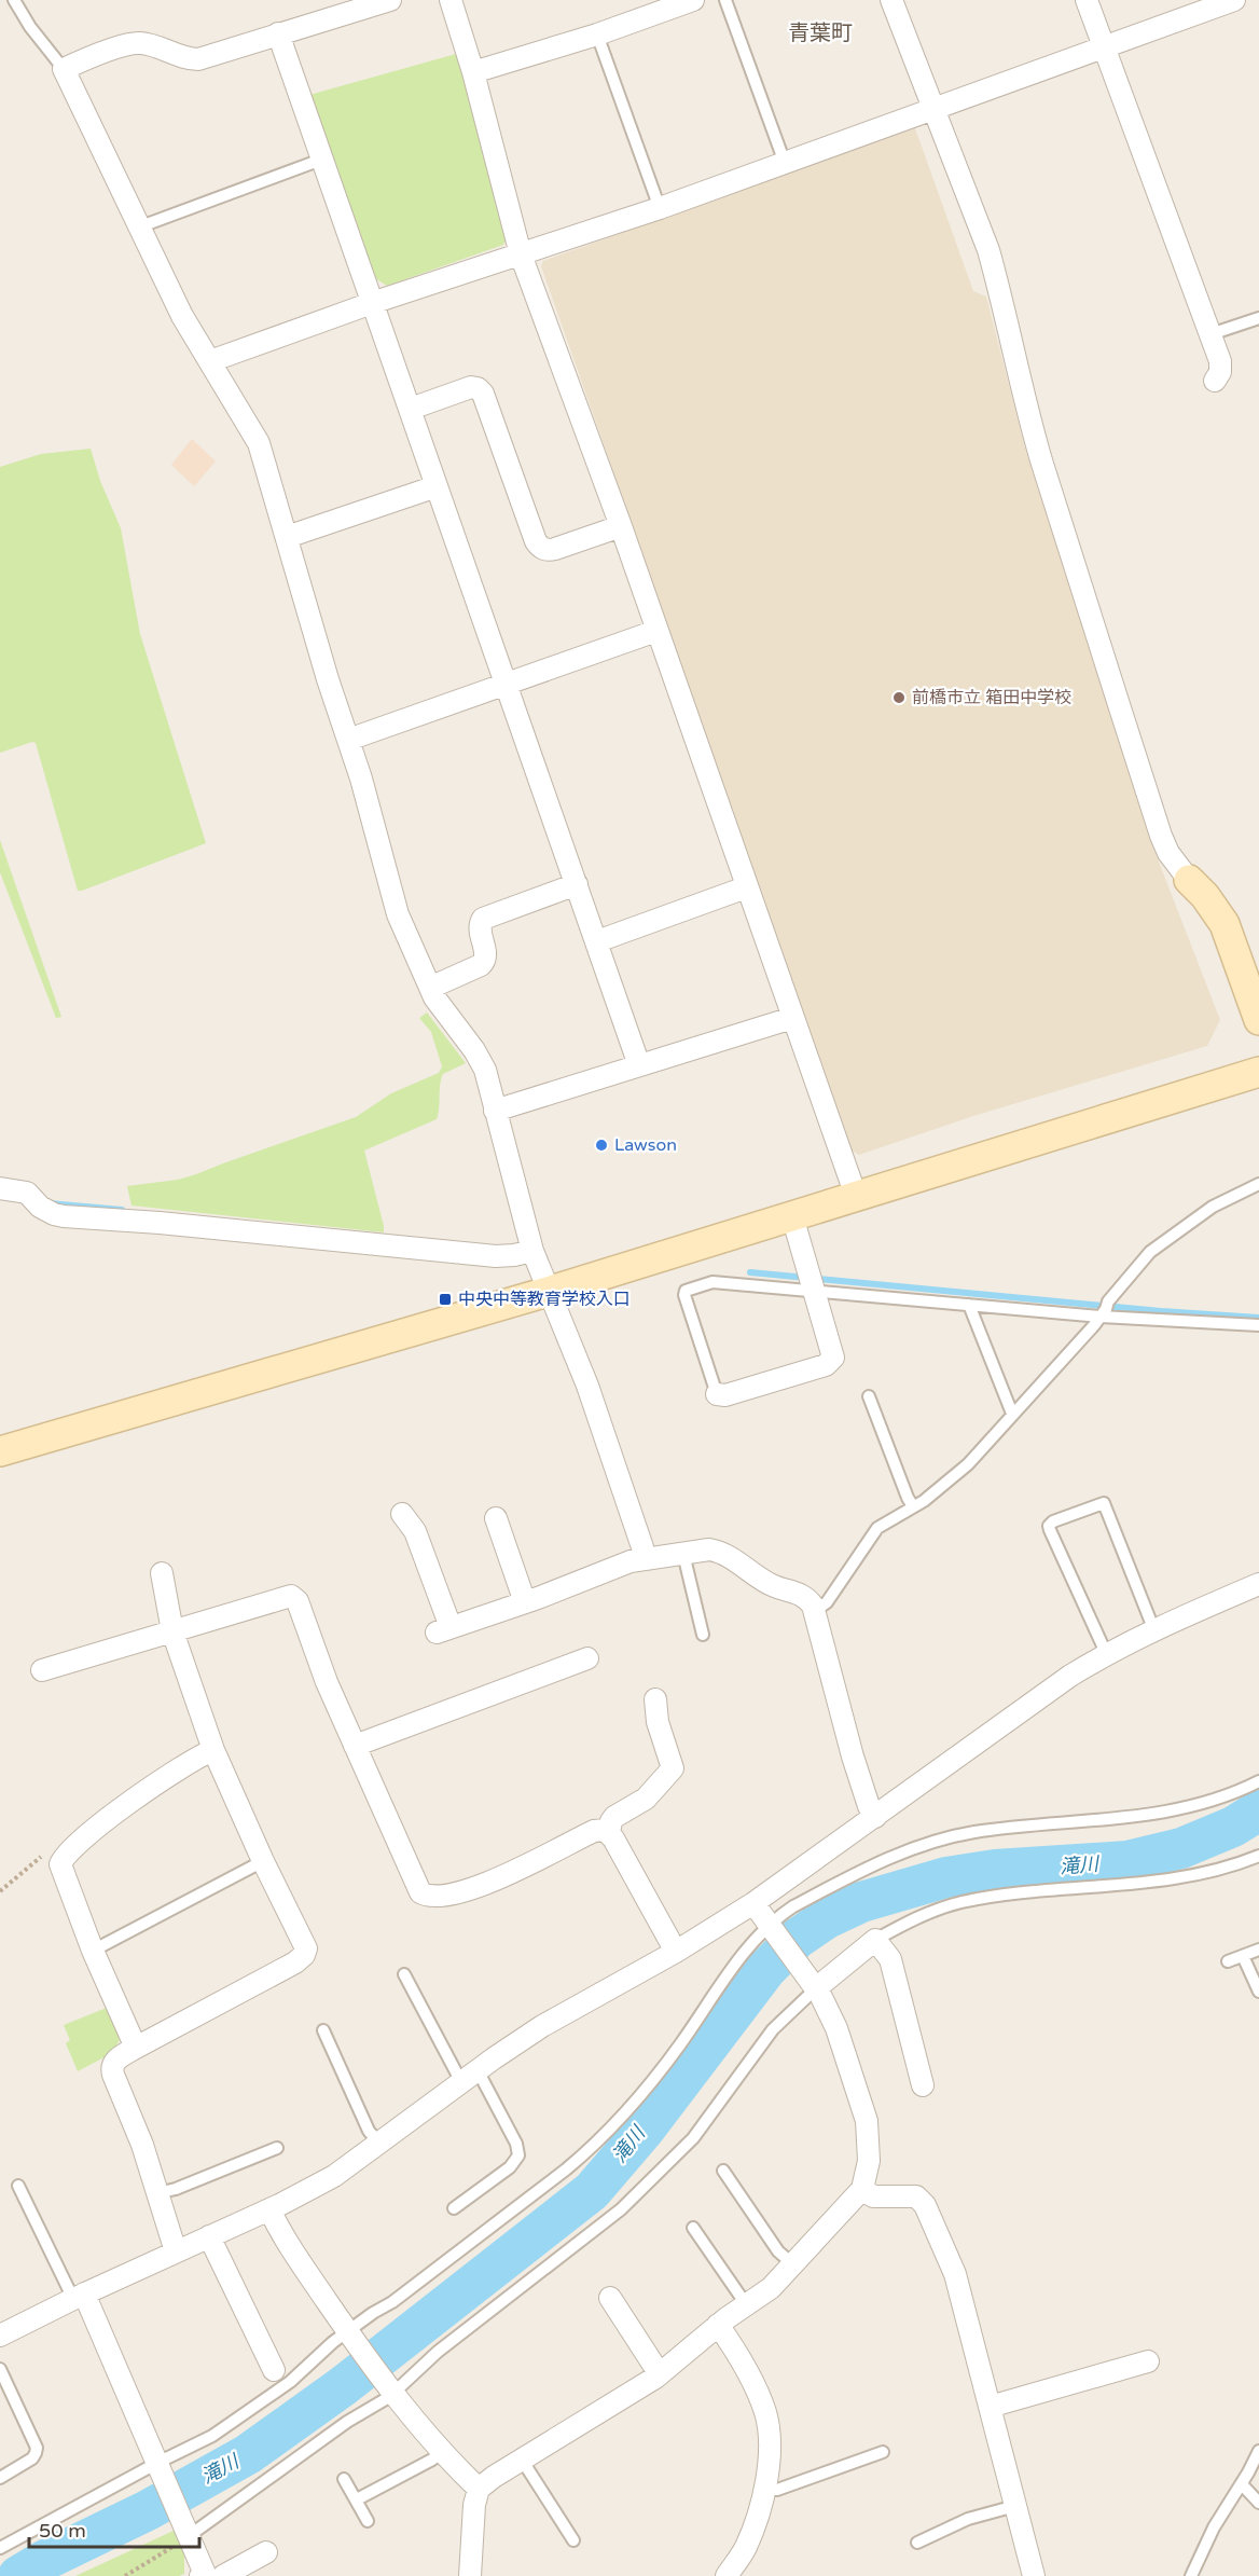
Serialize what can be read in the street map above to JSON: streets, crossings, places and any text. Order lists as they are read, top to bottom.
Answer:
{
  "districts": ["青葉町"],
  "water": ["滝川"],
  "places": {
    "other": ["前橋市立 箱田中学校", "Lawson"],
    "transit": ["中央中等教育学校入口"]
  },
  "scale_bar": "50 m"
}
